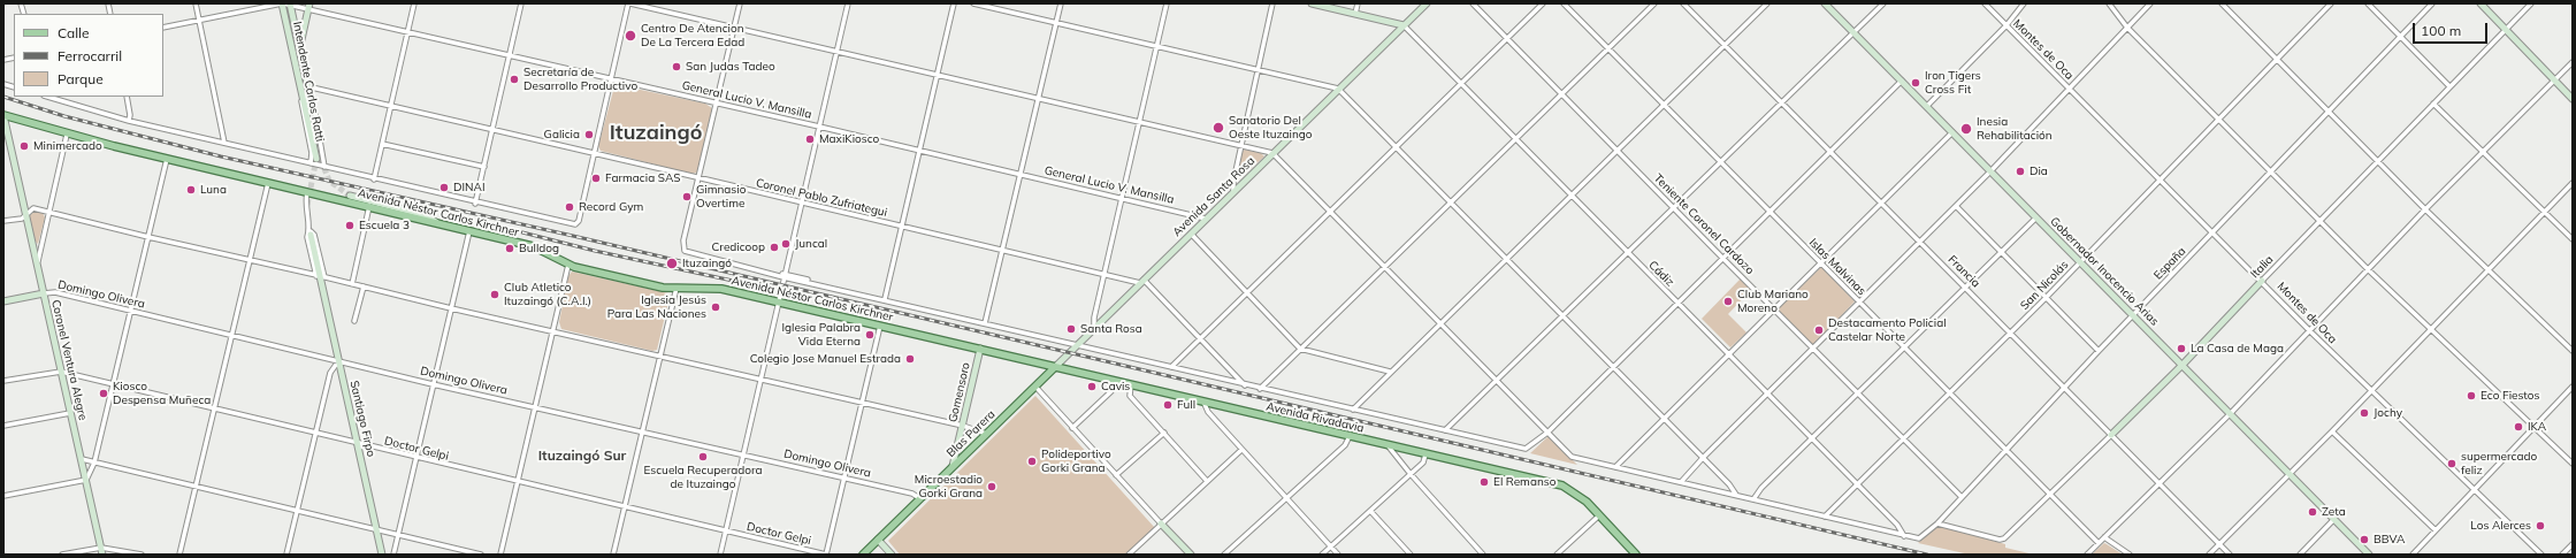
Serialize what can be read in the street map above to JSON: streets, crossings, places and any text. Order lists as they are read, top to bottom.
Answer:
{
  "streets": {
    "main road": ["Avenida Néstor Carlos Kirchner", "Avenida Rivadavia", "Blas Parera"],
    "street": [
      "Montes de Oca",
      "Intendente Carlos Ratti",
      "General Lucio V. Mansilla",
      "Avenida Santa Rosa",
      "Coronel Pablo Zufriategui",
      "Teniente Coronel Cardozo",
      "España",
      "Islas Malvinas",
      "Italia",
      "Francia",
      "Gobernador Inocencio Arias",
      "Cádiz",
      "San Nicolás",
      "Domingo Olivera",
      "Coronel Ventura Alegre",
      "Gomensoro",
      "Santiago Firpo",
      "Doctor Gelpi"
    ]
  },
  "crossings": [
    ["Montes de Oca", "España"],
    ["Montes de Oca", "Italia"],
    ["Montes de Oca", "San Nicolás"],
    ["Intendente Carlos Ratti", "General Lucio V. Mansilla"],
    ["Intendente Carlos Ratti", "Coronel Pablo Zufriategui"],
    ["General Lucio V. Mansilla", "Avenida Santa Rosa"],
    ["Avenida Santa Rosa", "Coronel Pablo Zufriategui"],
    ["Avenida Santa Rosa", "Avenida Néstor Carlos Kirchner"],
    ["Avenida Santa Rosa", "Cádiz"],
    ["Avenida Santa Rosa", "Avenida Rivadavia"],
    ["Avenida Santa Rosa", "Blas Parera"],
    ["Coronel Pablo Zufriategui", "Avenida Rivadavia"],
    ["Avenida Néstor Carlos Kirchner", "Coronel Ventura Alegre"],
    ["Avenida Néstor Carlos Kirchner", "Gomensoro"],
    ["Avenida Néstor Carlos Kirchner", "Avenida Rivadavia"],
    ["Avenida Néstor Carlos Kirchner", "Santiago Firpo"],
    ["Avenida Néstor Carlos Kirchner", "Blas Parera"],
    ["Teniente Coronel Cardozo", "España"],
    ["Teniente Coronel Cardozo", "San Nicolás"],
    ["España", "Islas Malvinas"],
    ["España", "Italia"],
    ["España", "Francia"],
    ["España", "Gobernador Inocencio Arias"],
    ["España", "Cádiz"],
    ["Islas Malvinas", "Italia"],
    ["Islas Malvinas", "San Nicolás"],
    ["Italia", "Francia"],
    ["Italia", "Gobernador Inocencio Arias"],
    ["Francia", "San Nicolás"],
    ["Gobernador Inocencio Arias", "San Nicolás"],
    ["Cádiz", "San Nicolás"],
    ["Domingo Olivera", "Coronel Ventura Alegre"],
    ["Domingo Olivera", "Santiago Firpo"],
    ["Domingo Olivera", "Blas Parera"],
    ["Coronel Ventura Alegre", "Doctor Gelpi"],
    ["Gomensoro", "Blas Parera"],
    ["Avenida Rivadavia", "Blas Parera"],
    ["Santiago Firpo", "Doctor Gelpi"]
  ],
  "districts": ["Ituzaingó", "Ituzaingó Sur"],
  "places": [
    "Centro De Atencion De La Tercera Edad",
    "San Judas Tadeo",
    "Secretaría de Desarrollo Productivo",
    "Iron Tigers Cross Fit",
    "Sanatorio Del Oeste Ituzaingo",
    "Inesia Rehabilitación",
    "Galicia",
    "MaxiKiosco",
    "Minimercado",
    "Dia",
    "Farmacia SAS",
    "DINAI",
    "Luna",
    "Gimnasio Overtime",
    "Record Gym",
    "Escuela 3",
    "Juncal",
    "Credicoop",
    "Bulldog",
    "Ituzaingó",
    "Club Atletico Ituzaingó (C.A.I.)",
    "Club Mariano Moreno",
    "Iglesia Jesús Para Las Naciones",
    "Santa Rosa",
    "Destacamento Policial Castelar Norte",
    "Iglesia Palabra Vida Eterna",
    "La Casa de Maga",
    "Colegio Jose Manuel Estrada",
    "Cavis",
    "Kiosco Despensa Muñeca",
    "Eco Fiestos",
    "Full",
    "Jochy",
    "IKA",
    "Escuela Recuperadora de Ituzaingo",
    "Polideportivo Gorki Grana",
    "supermercado feliz",
    "El Remanso",
    "Microestadio Gorki Grana",
    "Zeta",
    "Los Alerces",
    "BBVA"
  ],
  "legend": ["Calle", "Ferrocarril", "Parque"],
  "scale_bar": "100 m"
}
